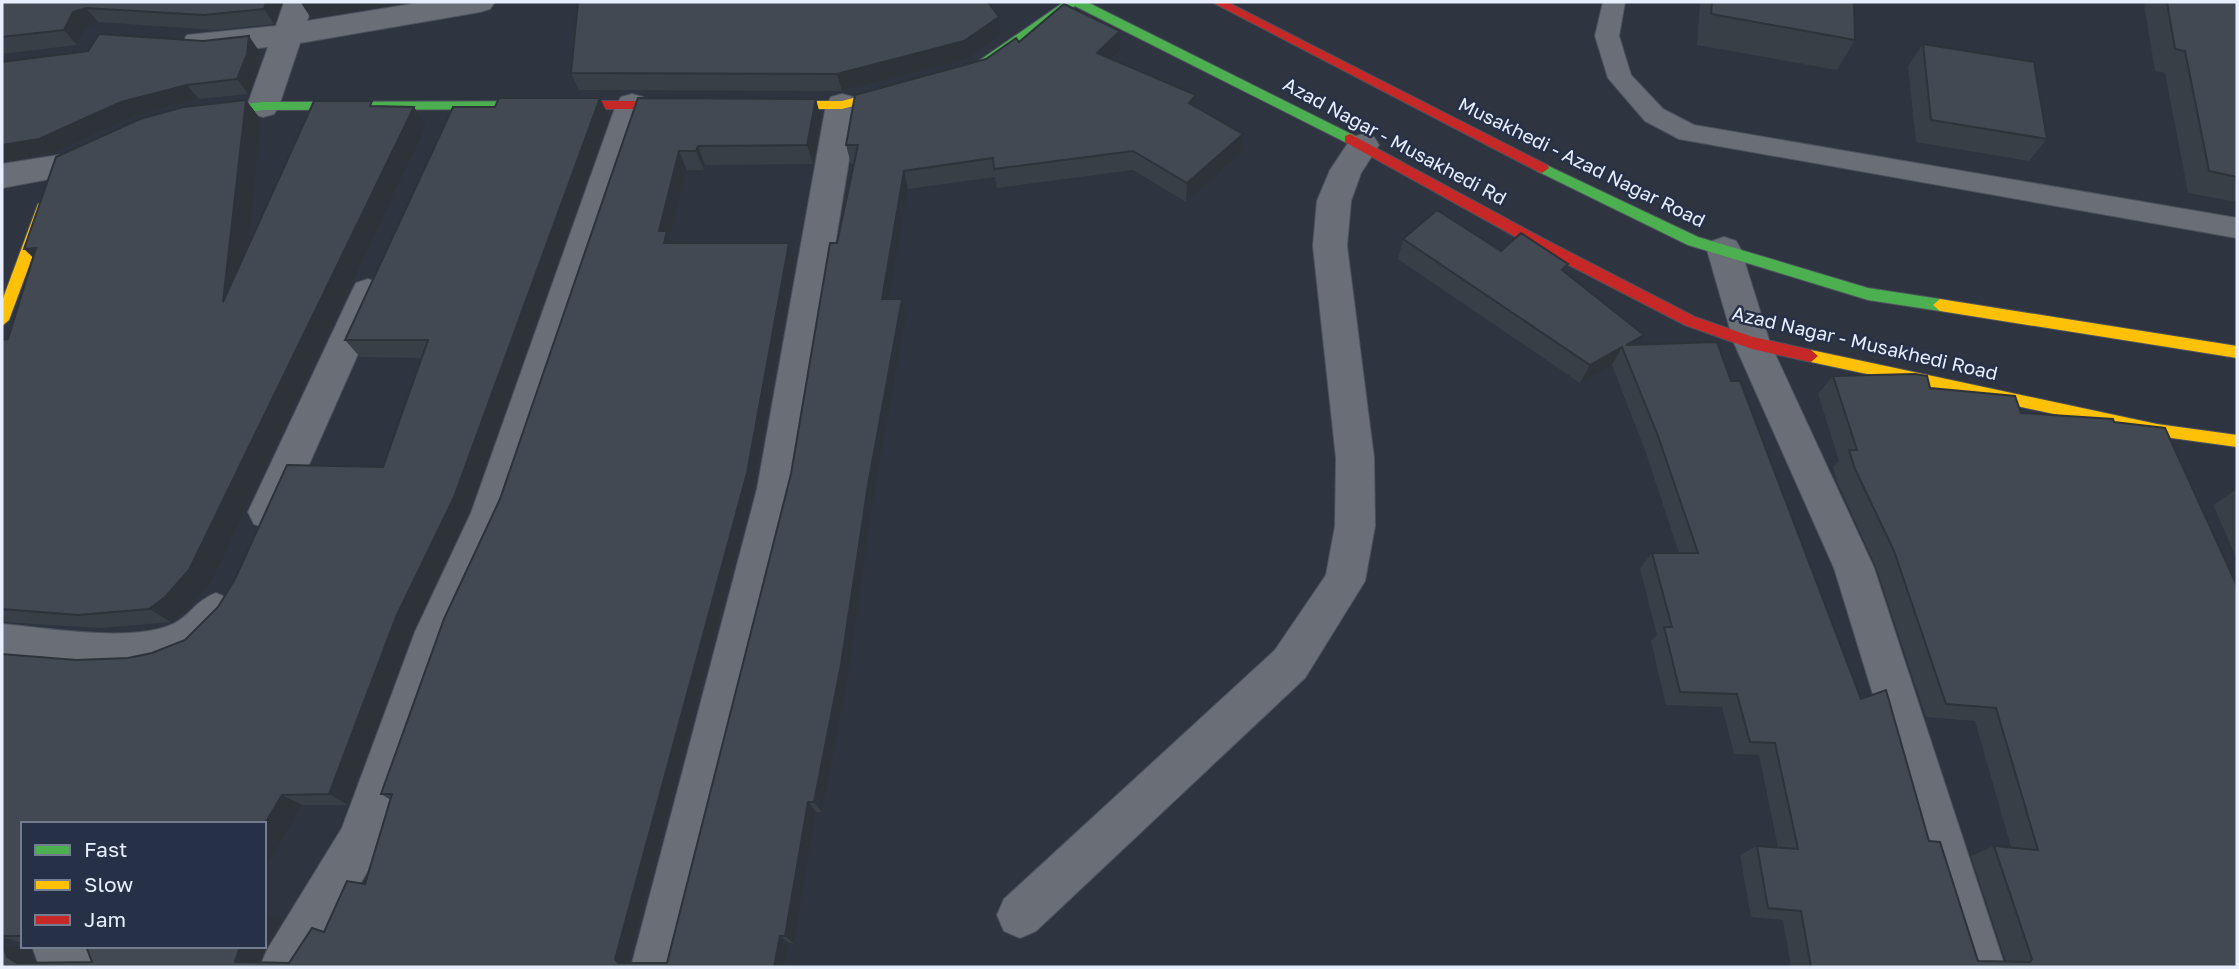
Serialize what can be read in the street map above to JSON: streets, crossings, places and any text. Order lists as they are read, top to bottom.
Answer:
{
  "streets": {
    "main road": ["Azad Nagar - Musakhedi Rd", "Musakhedi - Azad Nagar Road", "Azad Nagar - Musakhedi Road"]
  },
  "crossings": [
    ["Azad Nagar - Musakhedi Rd", "Azad Nagar - Musakhedi Road"]
  ],
  "legend": ["Fast", "Slow", "Jam"]
}
